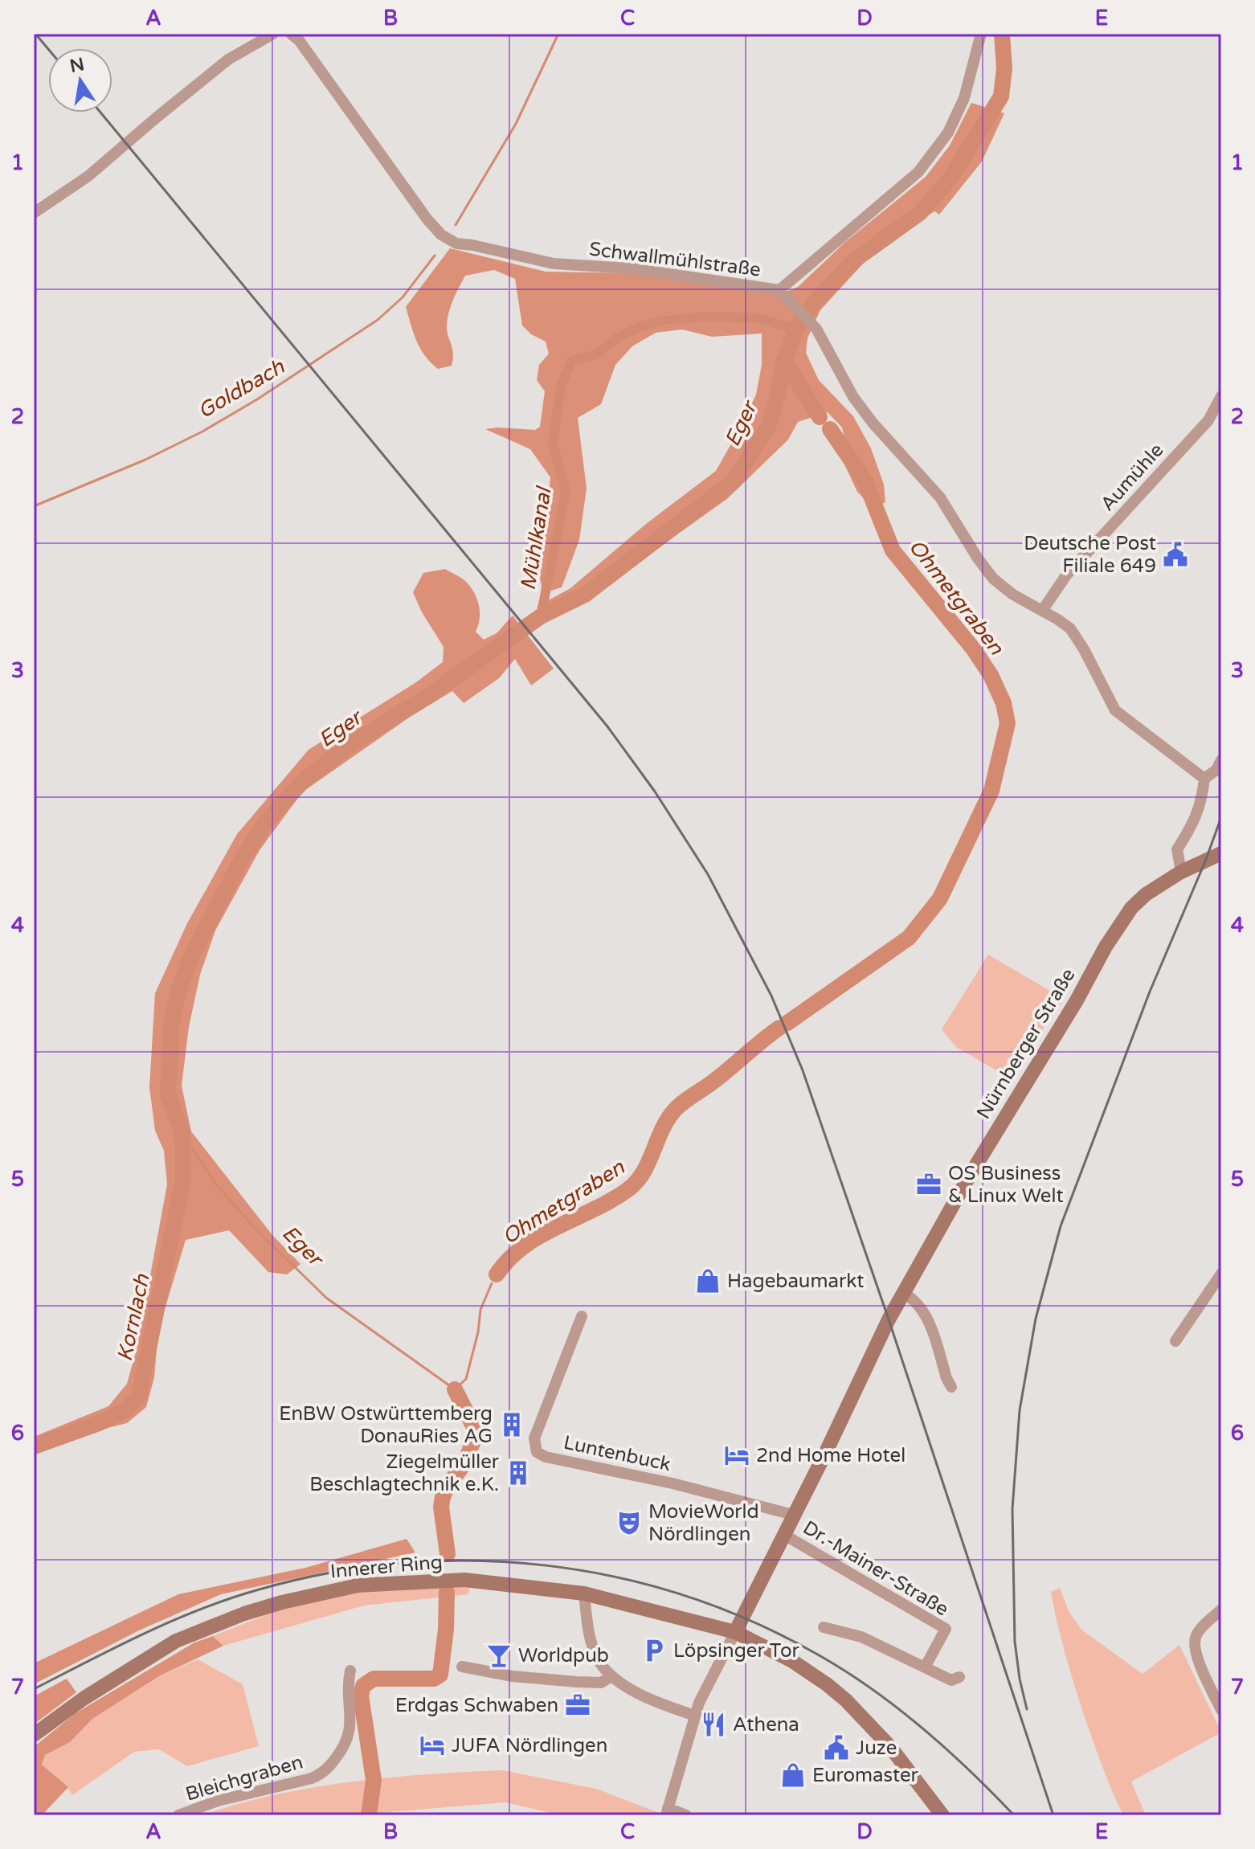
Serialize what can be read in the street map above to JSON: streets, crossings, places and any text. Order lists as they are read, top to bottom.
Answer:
{
  "streets": {
    "main road": ["Nürnberger Straße", "Innerer Ring"],
    "street": [
      "Schwallmühlstraße",
      "Aumühle",
      "Luntenbuck",
      "Dr.-Mainer-Straße",
      "Bleichgraben"
    ]
  },
  "crossings": [
    ["Nürnberger Straße", "Luntenbuck"],
    ["Nürnberger Straße", "Innerer Ring"],
    ["Nürnberger Straße", "Dr.-Mainer-Straße"]
  ],
  "water": [
    "Goldbach",
    "Eger",
    "Mühlkanal",
    "Ohmetgraben",
    "Kornlach"
  ],
  "places": {
    "public building": ["Deutsche Post Filiale 649", "Juze"],
    "office": ["OS Business & Linux Welt", "Erdgas Schwaben"],
    "shop": ["Hagebaumarkt", "Euromaster"],
    "building": ["EnBW Ostwürttemberg DonauRies AG", "Ziegelmüller Beschlagtechnik e.K."],
    "hotel": ["2nd Home Hotel", "JUFA Nördlingen"],
    "theatre": ["MovieWorld Nördlingen"],
    "parking": ["Löpsinger Tor"],
    "bar": ["Worldpub"],
    "restaurant": ["Athena"]
  },
  "north": "top",
  "grid": {
    "columns": [
      "A",
      "B",
      "C",
      "D",
      "E"
    ],
    "rows": [
      "1",
      "2",
      "3",
      "4",
      "5",
      "6",
      "7"
    ]
  }
}
